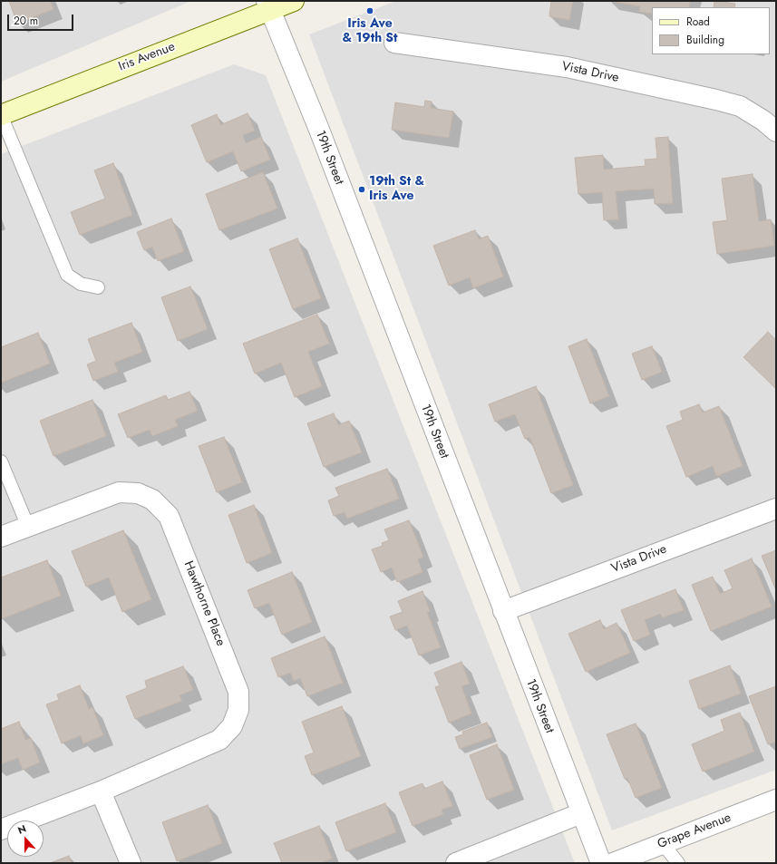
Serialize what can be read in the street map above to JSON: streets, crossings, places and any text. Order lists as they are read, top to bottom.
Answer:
{
  "streets": {
    "main road": ["Iris Avenue"],
    "street": [
      "Vista Drive",
      "19th Street",
      "Hawthorne Place",
      "Grape Avenue"
    ]
  },
  "crossings": [
    ["Iris Avenue", "19th Street"],
    ["Vista Drive", "19th Street"]
  ],
  "places": ["Iris Ave & 19th St", "19th St & Iris Ave"],
  "legend": ["Road", "Building"],
  "scale_bar": "20 m",
  "north": "top"
}
